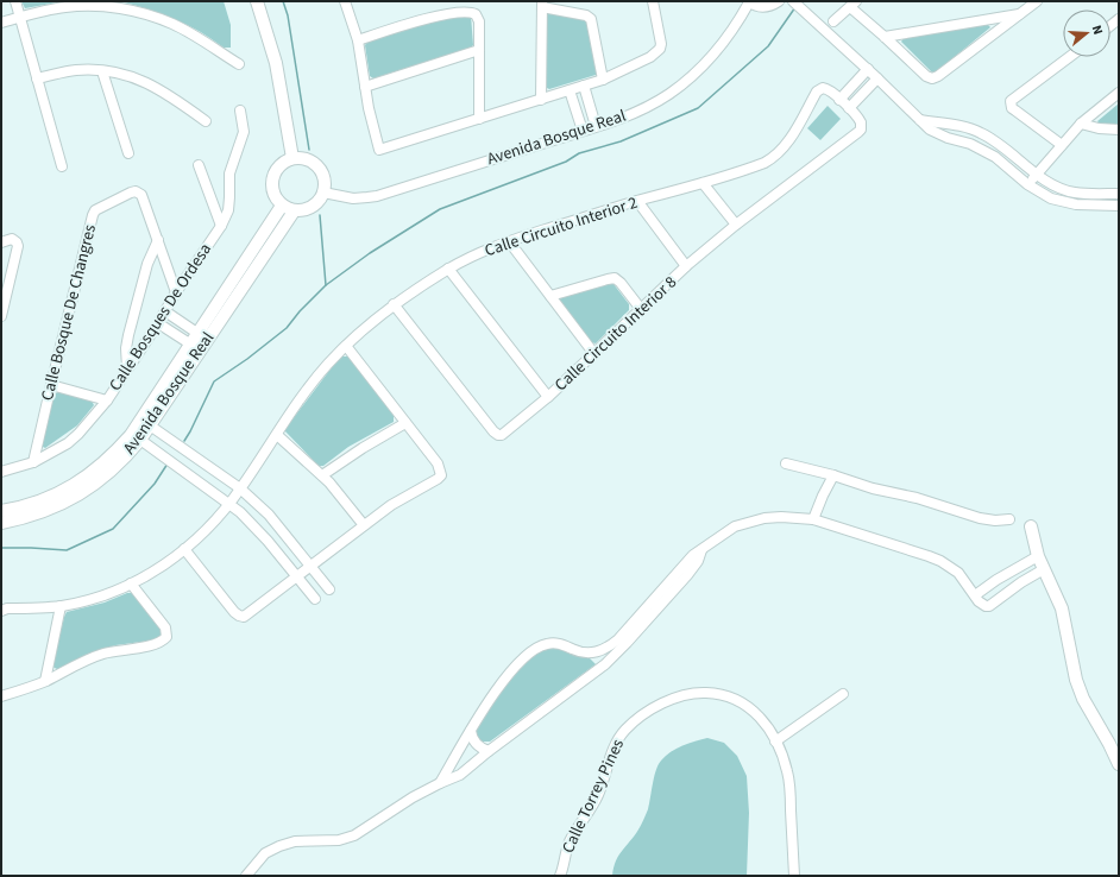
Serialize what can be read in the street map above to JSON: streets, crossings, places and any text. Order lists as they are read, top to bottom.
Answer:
{
  "streets": {
    "main road": ["Avenida Bosque Real"],
    "street": [
      "Calle Circuito Interior 2",
      "Calle Bosque De Changres",
      "Calle Bosques De Ordesa",
      "Calle Circuito Interior 8",
      "Calle Torrey Pines"
    ]
  },
  "crossings": [
    ["Calle Circuito Interior 2", "Calle Circuito Interior 8"],
    ["Calle Bosque De Changres", "Calle Bosques De Ordesa"]
  ],
  "north": "right"
}
